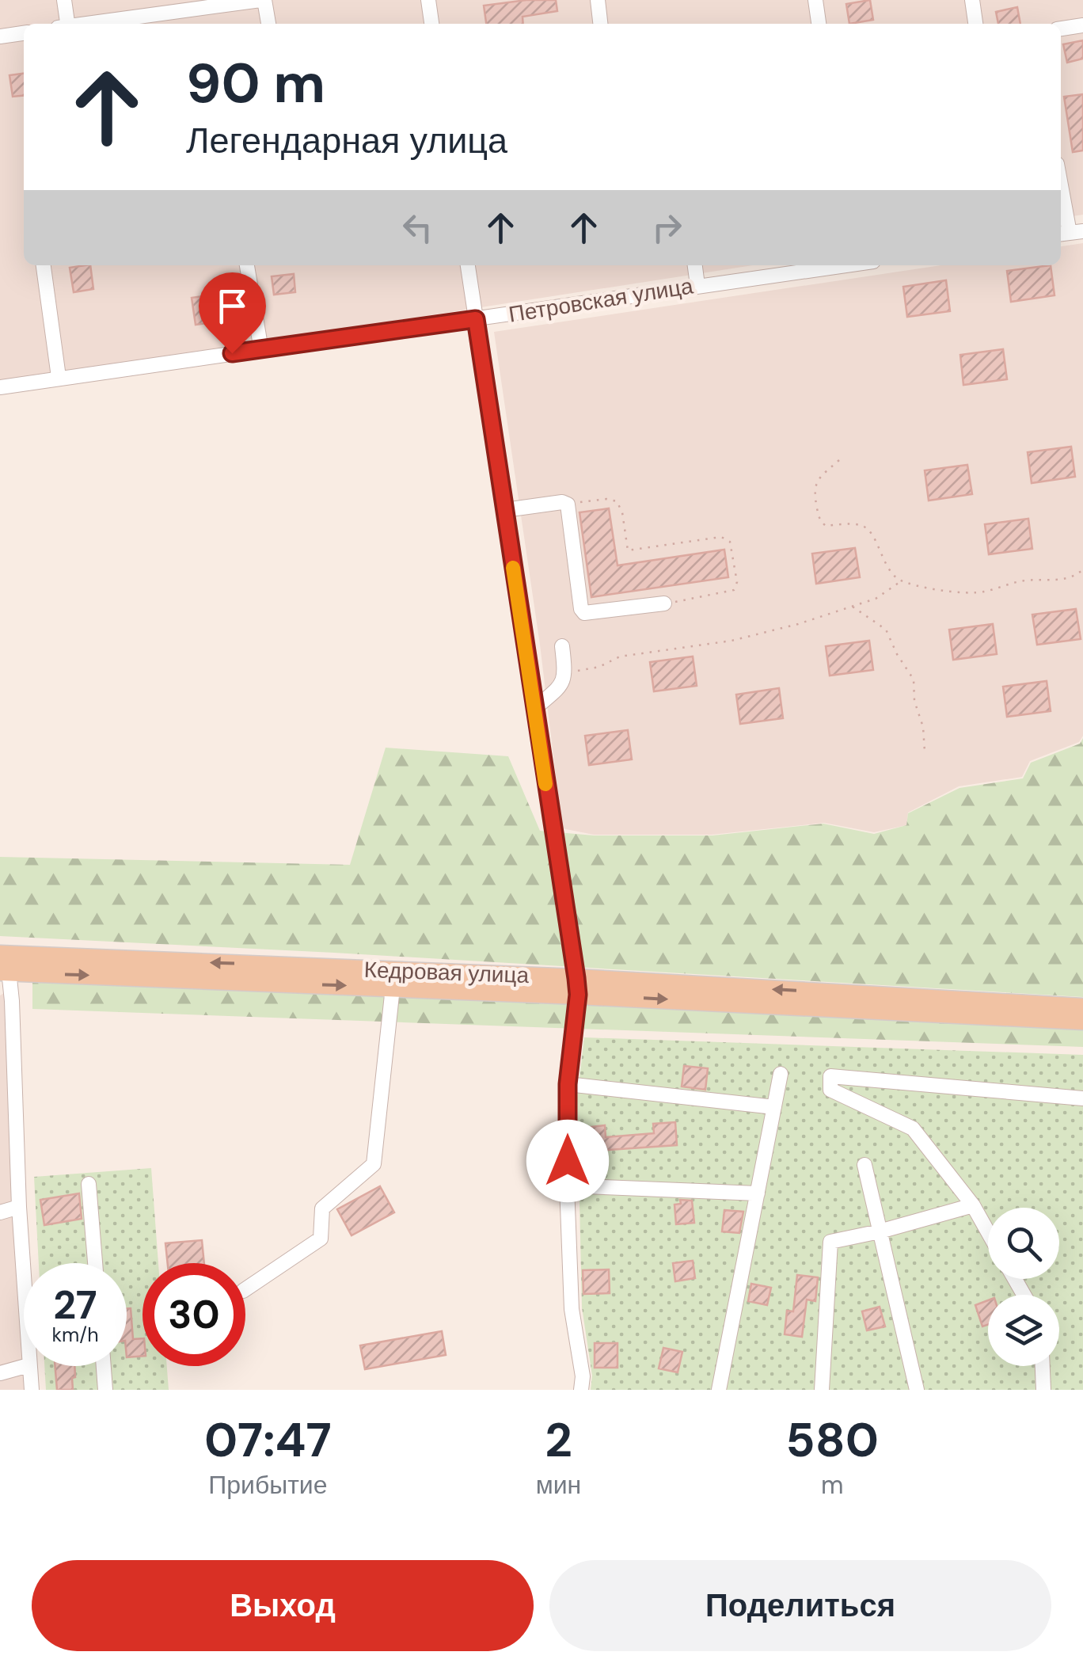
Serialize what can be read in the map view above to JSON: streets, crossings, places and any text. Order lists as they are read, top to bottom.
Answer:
{
  "streets": {
    "main road": ["Кедровая улица"],
    "street": ["Петровская улица"]
  },
  "page": {
    "turn": ["90 m", "Легендарная улица"],
    "speed": "27 km/h",
    "limit": "30",
    "eta": [
      "07:47",
      "Прибытие",
      "2",
      "мин",
      "580",
      "m"
    ],
    "buttons": ["Выход", "Поделиться"]
  }
}
